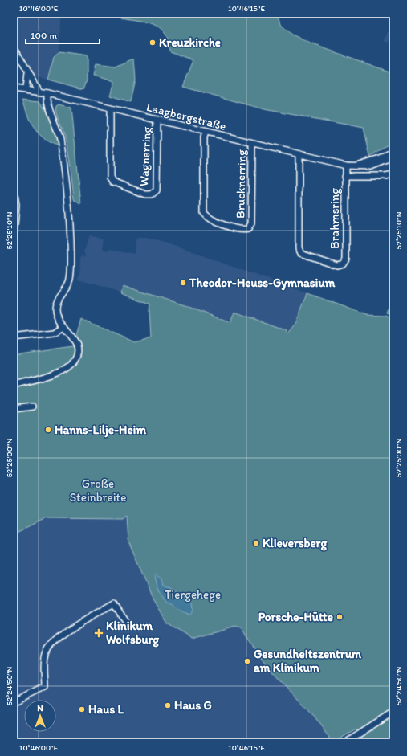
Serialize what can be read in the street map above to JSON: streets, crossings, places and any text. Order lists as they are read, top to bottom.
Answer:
{
  "streets": {
    "street": [
      "Laagbergstraße",
      "Wagnerring",
      "Brucknerring",
      "Brahmsring"
    ]
  },
  "crossings": [
    ["Laagbergstraße", "Wagnerring"],
    ["Laagbergstraße", "Brucknerring"],
    ["Laagbergstraße", "Brahmsring"]
  ],
  "parks": ["Große Steinbreite", "Tiergehege"],
  "places": {
    "other": [
      "Kreuzkirche",
      "Theodor-Heuss-Gymnasium",
      "Hanns-Lilje-Heim",
      "Klieversberg",
      "Porsche-Hütte",
      "Gesundheitszentrum am Klinikum",
      "Haus G",
      "Haus L"
    ],
    "health": ["Klinikum Wolfsburg"]
  },
  "scale_bar": "100 m",
  "north": "top",
  "coordinates": [
    "10°46'00\"E",
    "10°46'15\"E",
    "52°25'10\"N",
    "52°25'00\"N",
    "52°24'50\"N"
  ]
}
